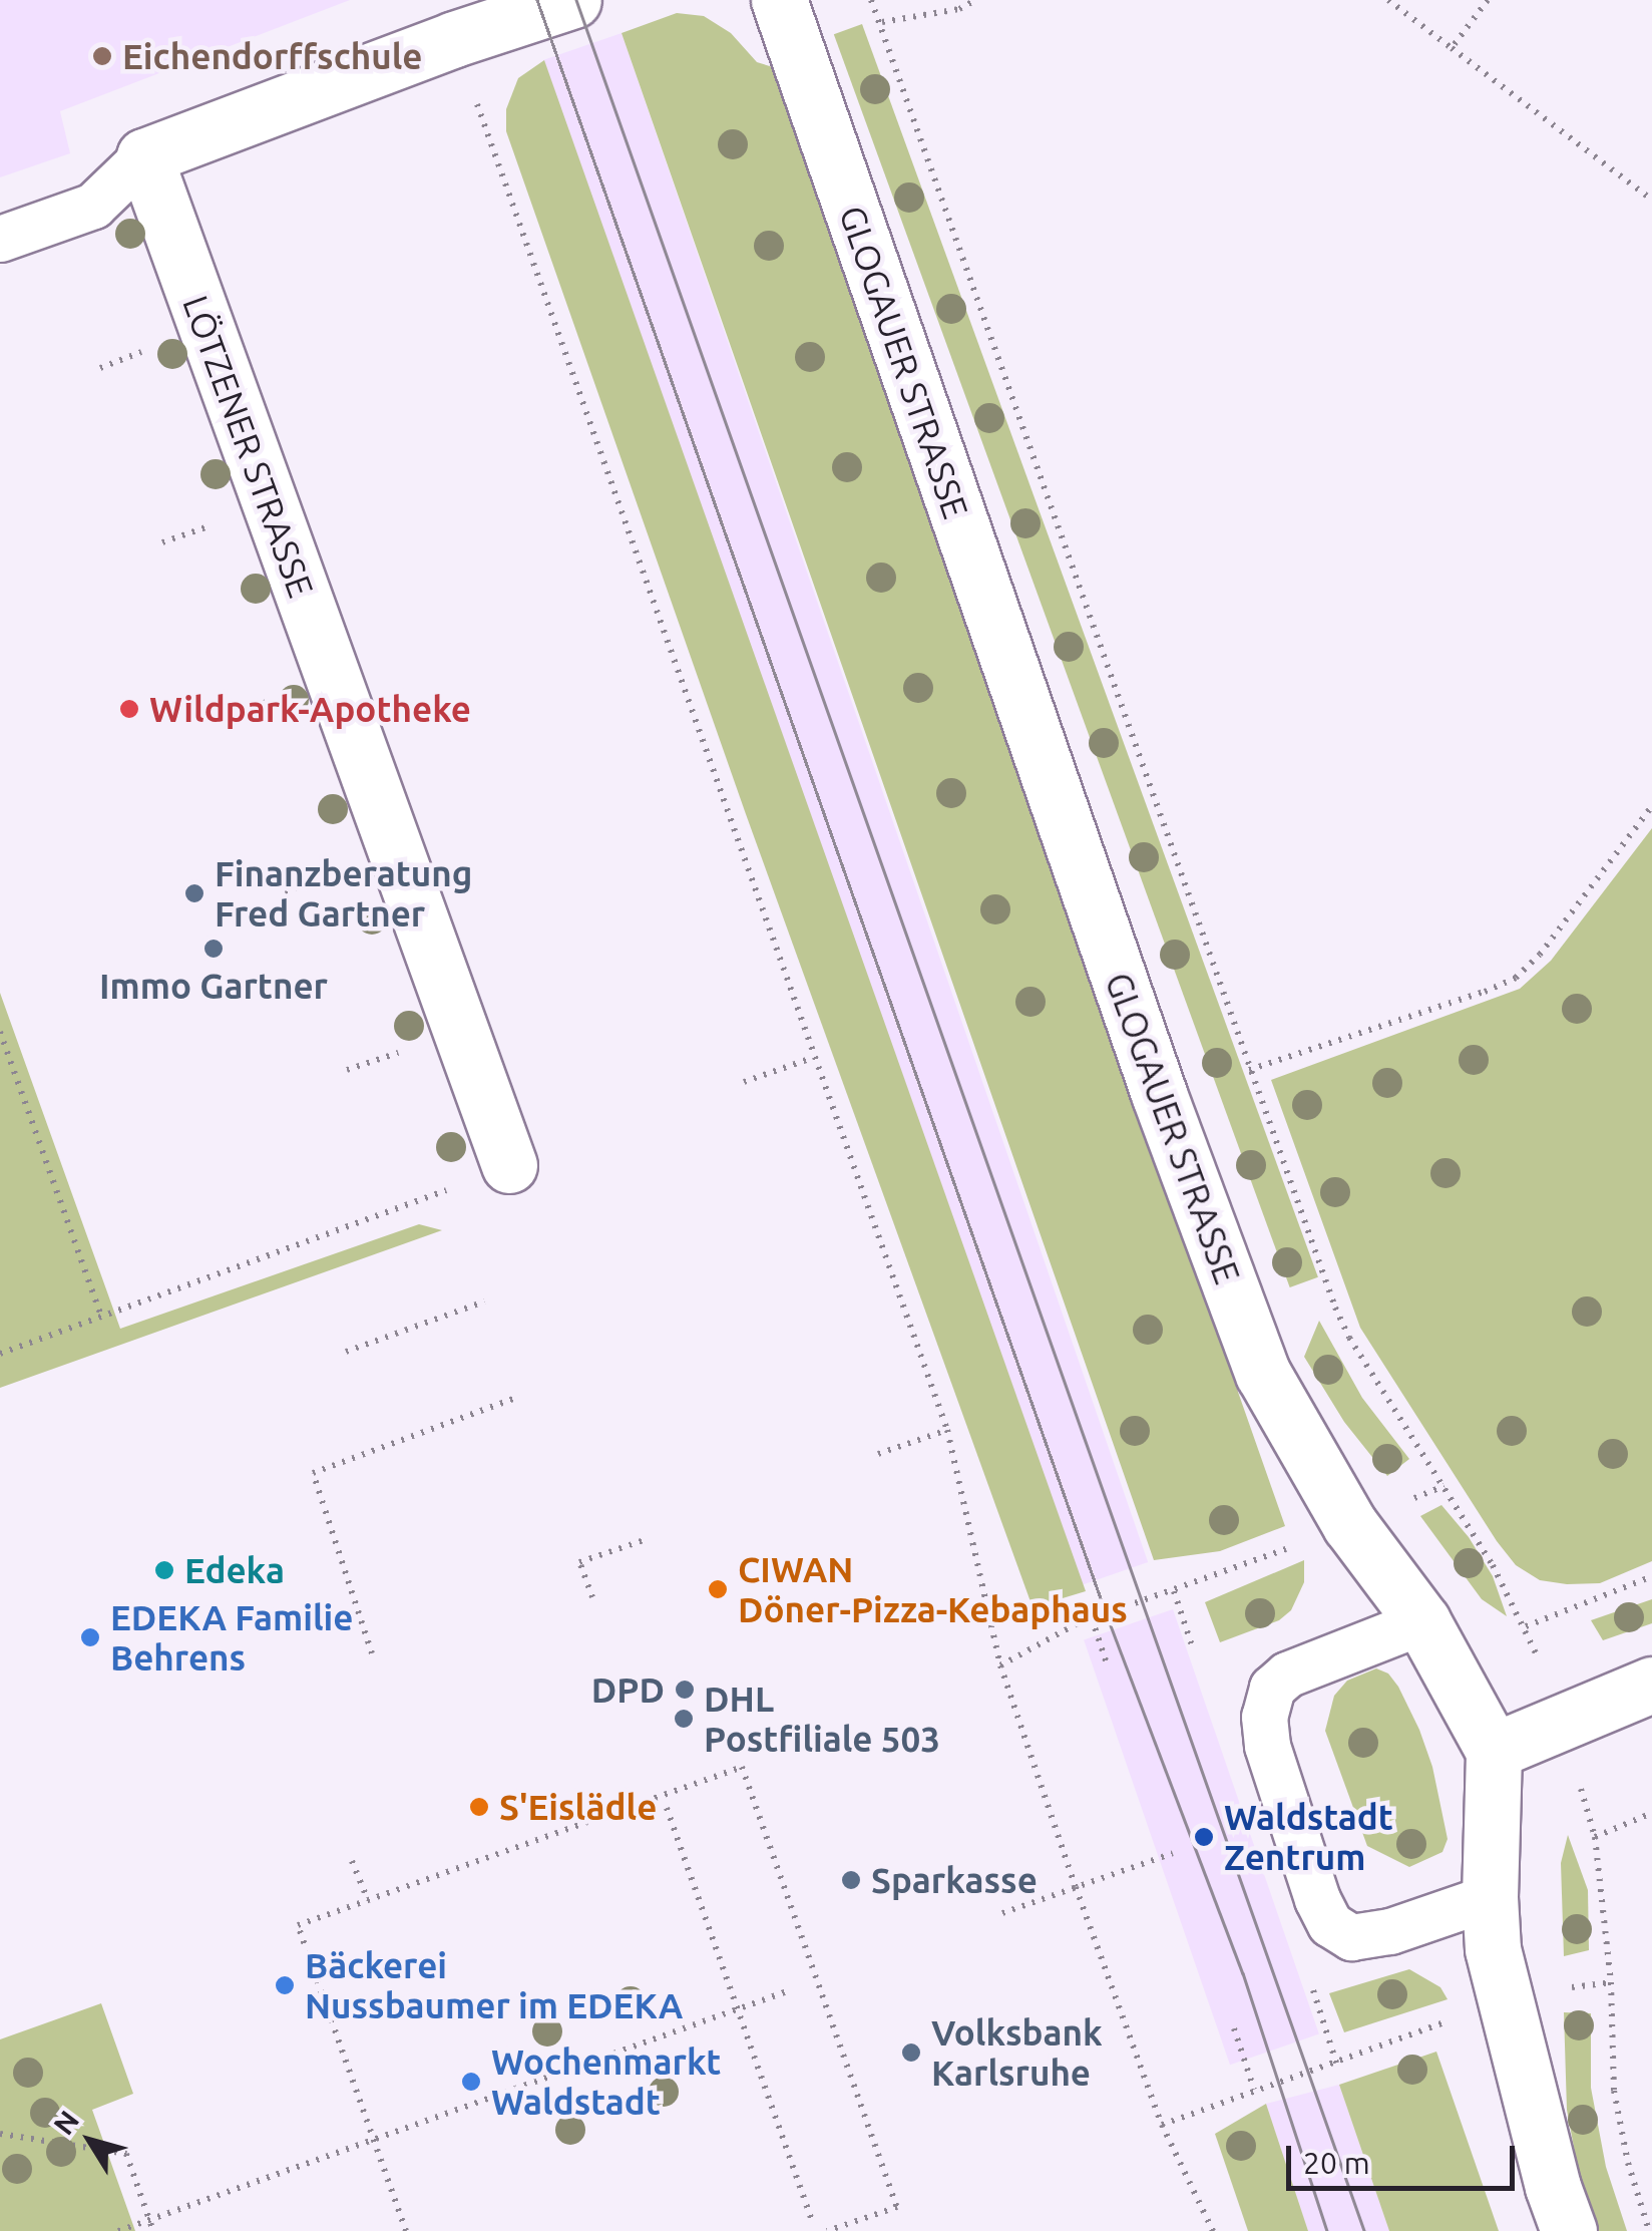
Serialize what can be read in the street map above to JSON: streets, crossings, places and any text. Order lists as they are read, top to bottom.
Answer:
{
  "streets": {
    "street": ["GLOGAUER STRASSE", "LÖTZENER STRASSE"]
  },
  "places": [
    "Eichendorffschule",
    "Wildpark-Apotheke",
    "Finanzberatung Fred Gartner",
    "Immo Gartner",
    "Edeka",
    "CIWAN Döner-Pizza-Kebaphaus",
    "EDEKA Familie Behrens",
    "DPD",
    "DHL Postfiliale 503",
    "S'Eislädle",
    "Waldstadt Zentrum",
    "Sparkasse",
    "Bäckerei Nussbaumer im EDEKA",
    "Volksbank Karlsruhe",
    "Wochenmarkt Waldstadt"
  ],
  "scale_bar": "20 m",
  "north": "top left"
}
